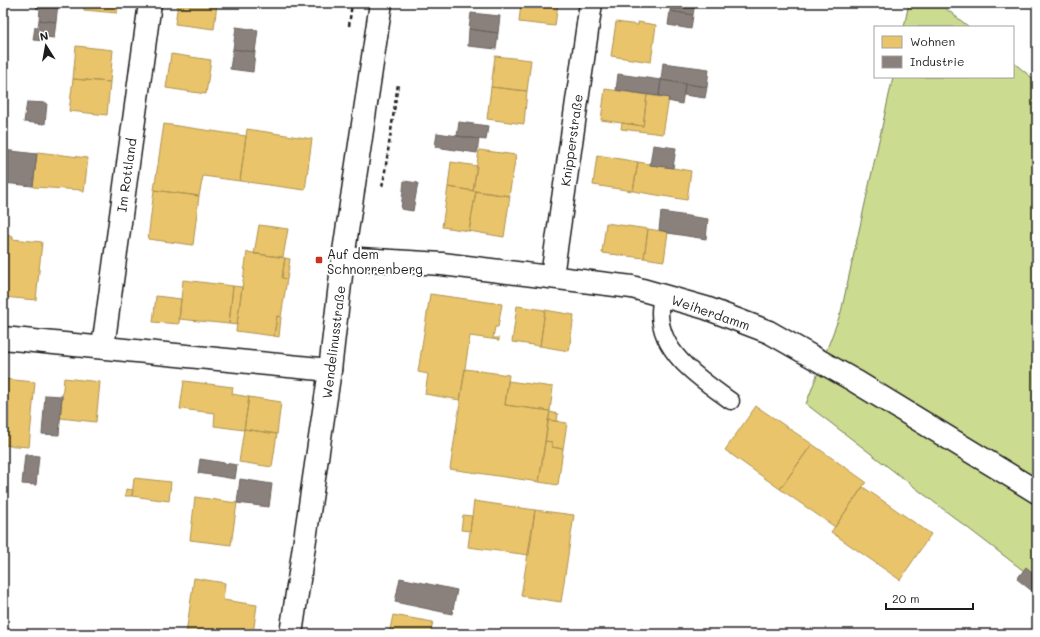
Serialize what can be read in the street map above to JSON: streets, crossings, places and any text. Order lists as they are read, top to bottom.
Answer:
{
  "streets": {
    "street": [
      "Knipperstraße",
      "Im Rottland",
      "Weiherdamm",
      "Wendelinusstraße"
    ]
  },
  "crossings": [
    ["Knipperstraße", "Weiherdamm"],
    ["Weiherdamm", "Wendelinusstraße"]
  ],
  "places": {
    "transit": ["Auf dem Schnorrenberg"]
  },
  "legend": ["Wohnen", "Industrie"],
  "scale_bar": "20 m",
  "north": "top"
}
